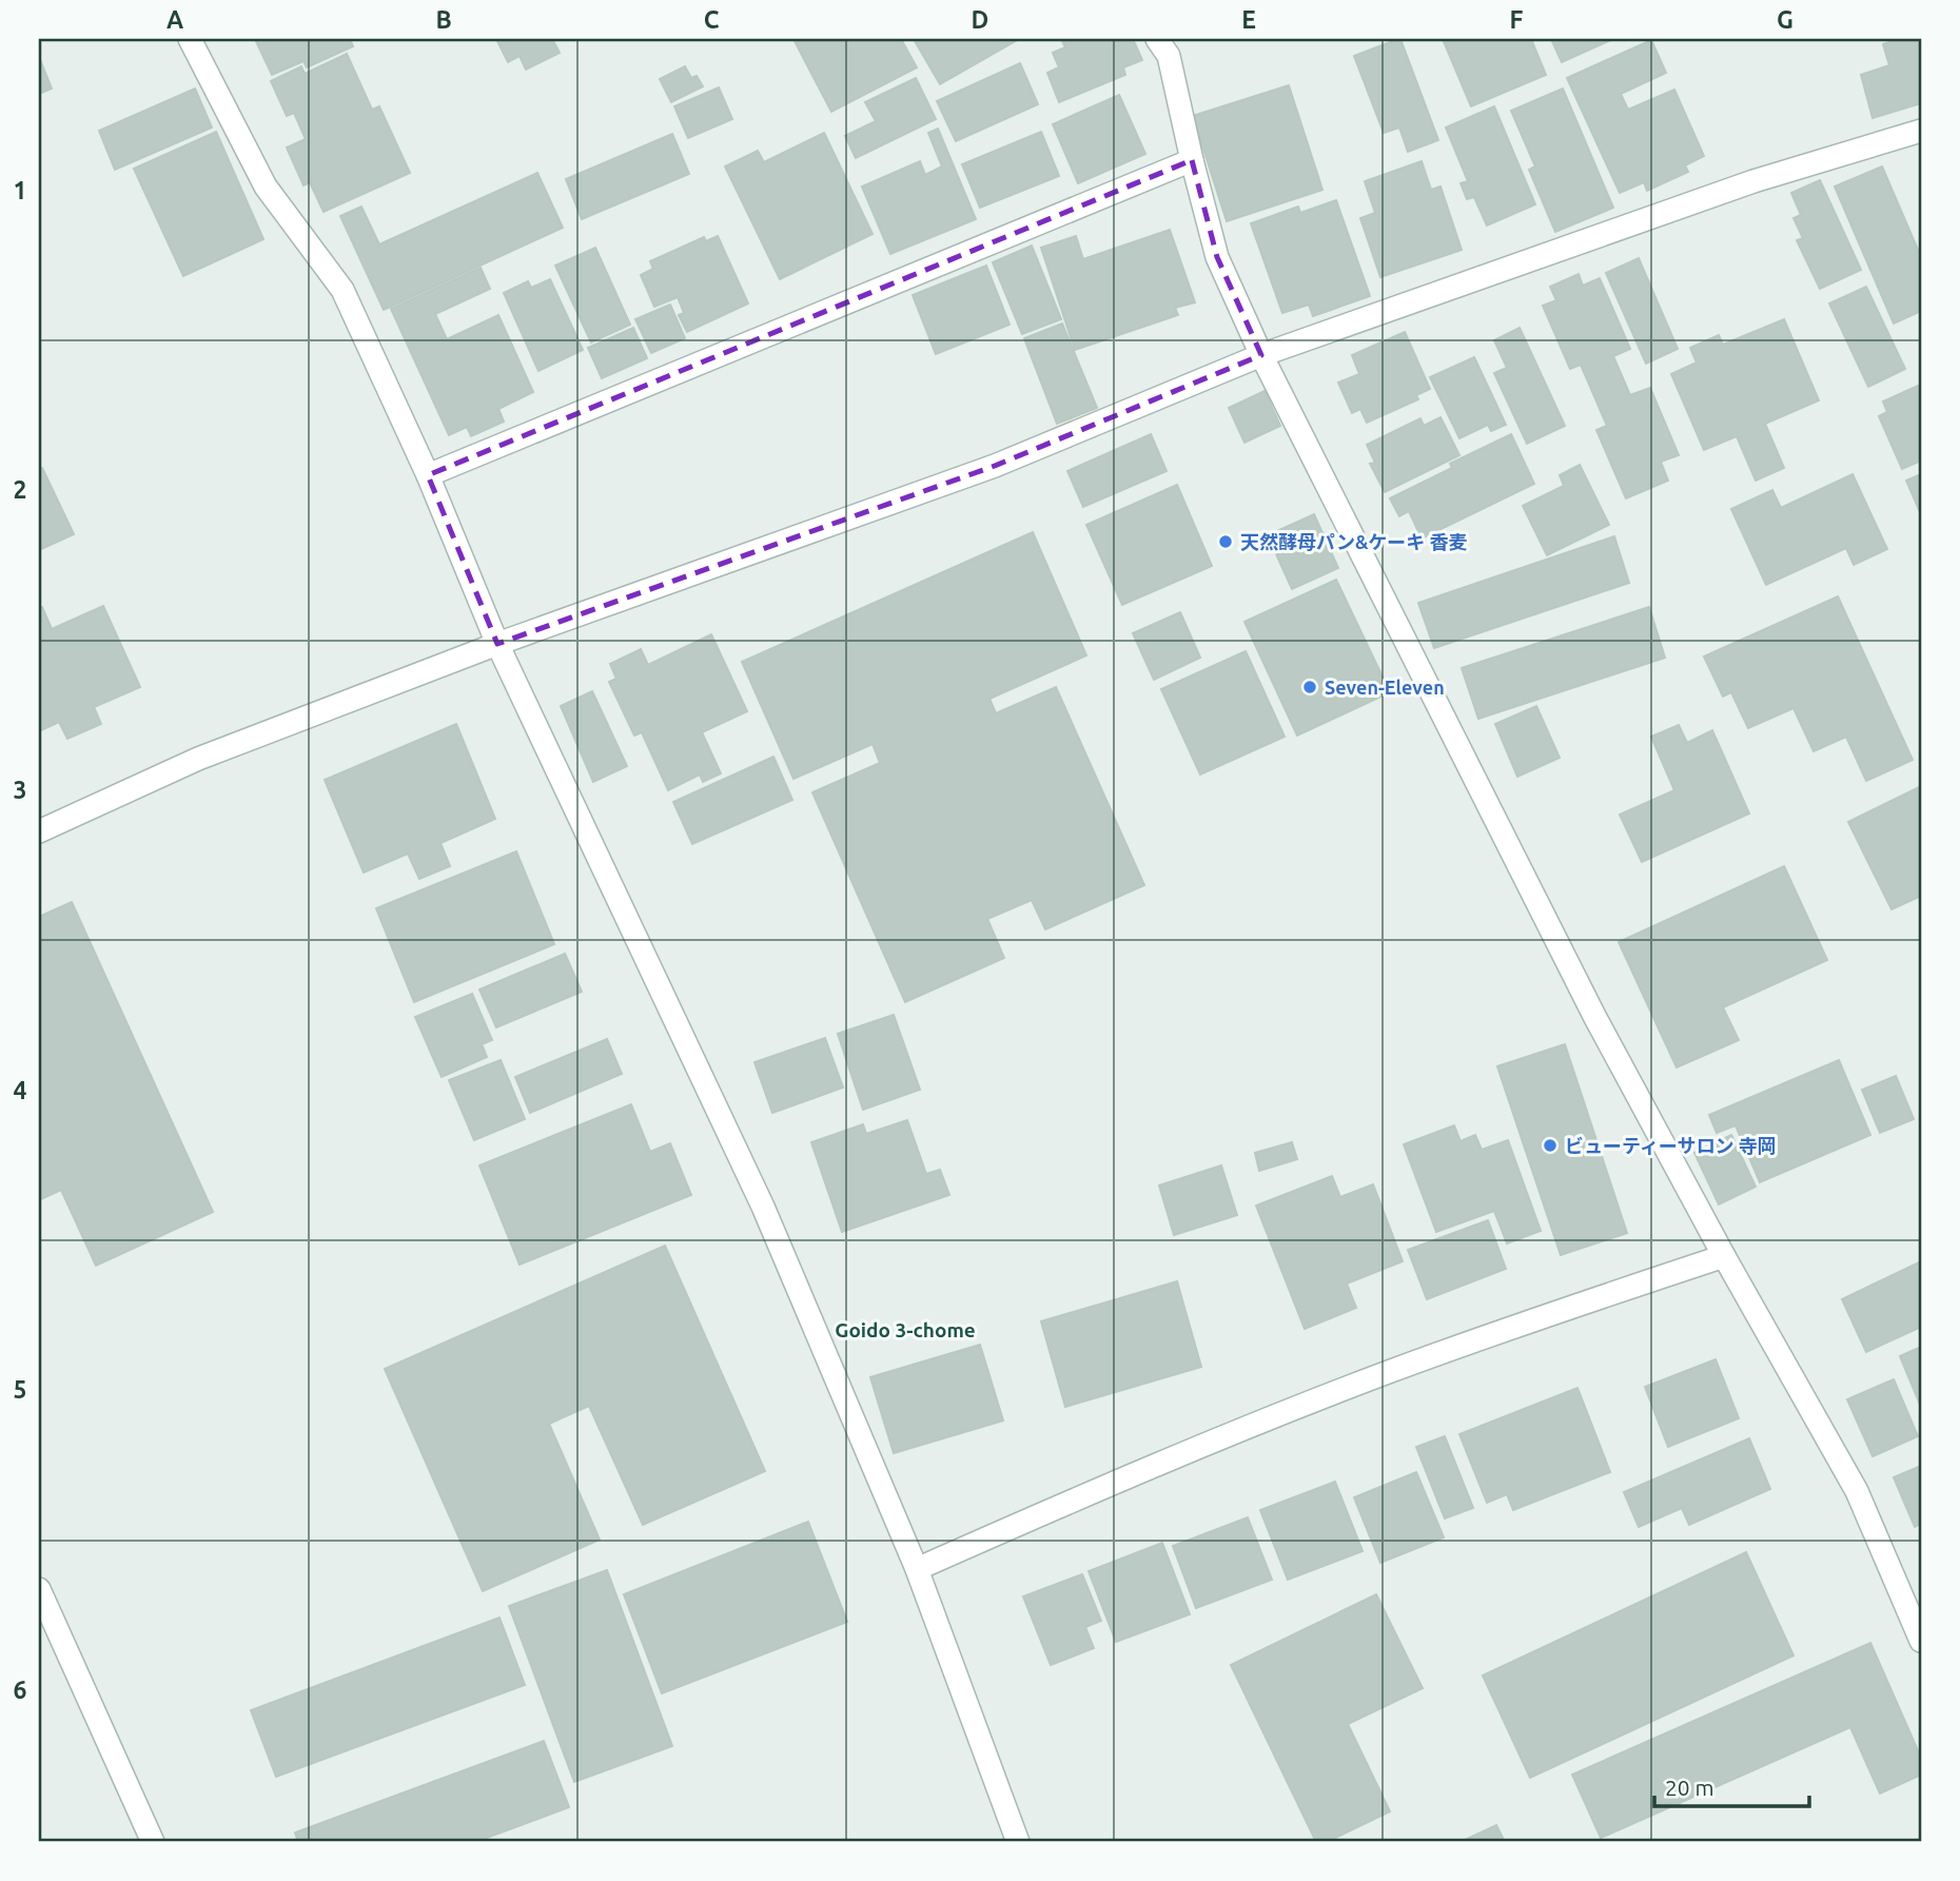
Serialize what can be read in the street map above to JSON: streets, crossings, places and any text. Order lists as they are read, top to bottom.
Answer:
{
  "districts": ["Goido 3-chome"],
  "places": ["天然酵母パン&ケーキ 香麦", "Seven-Eleven", "ビューティーサロン 寺岡"],
  "scale_bar": "20 m",
  "grid": {
    "columns": [
      "A",
      "B",
      "C",
      "D",
      "E",
      "F",
      "G"
    ],
    "rows": [
      "1",
      "2",
      "3",
      "4",
      "5",
      "6"
    ]
  }
}
